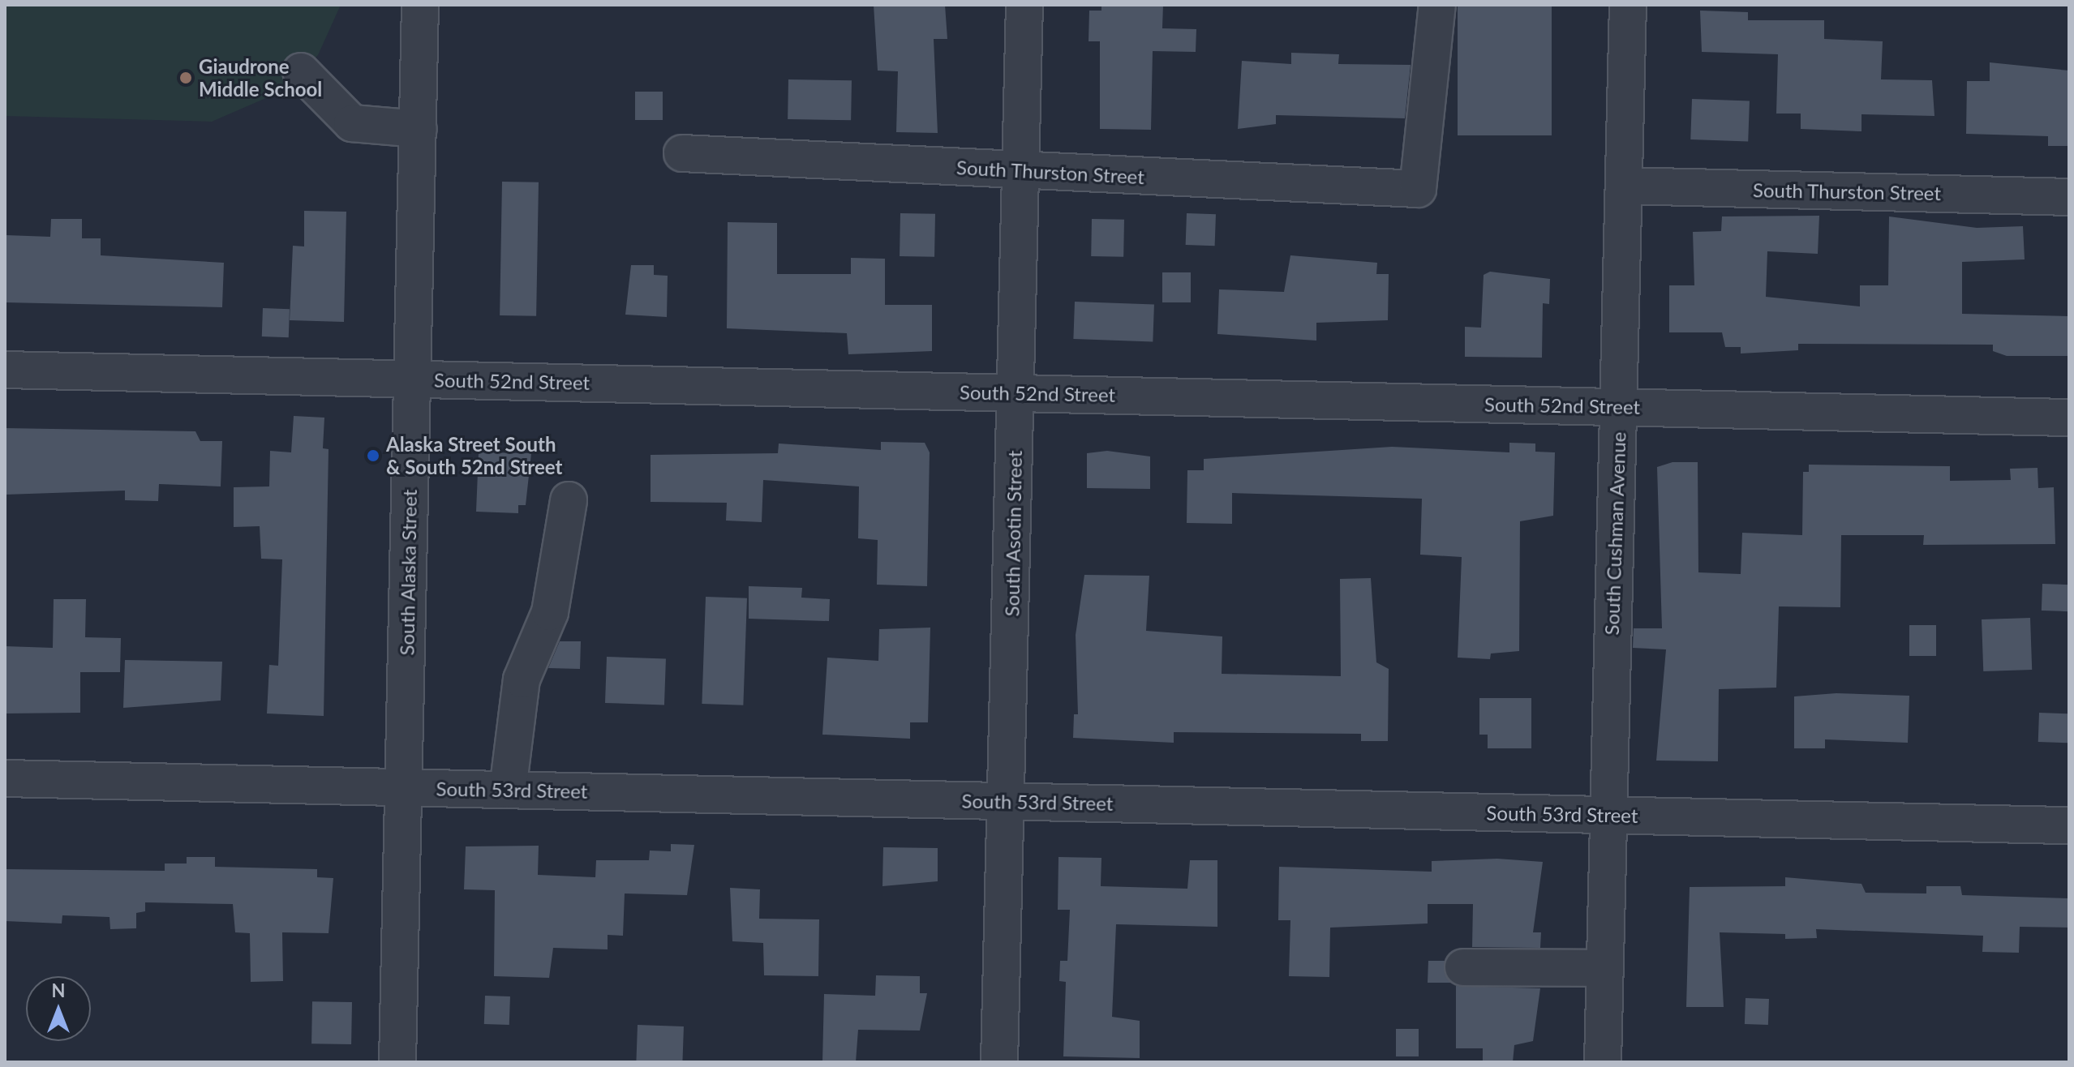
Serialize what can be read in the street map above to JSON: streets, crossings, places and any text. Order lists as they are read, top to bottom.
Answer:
{
  "streets": {
    "street": [
      "South Thurston Street",
      "South 52nd Street",
      "South Asotin Street",
      "South Cushman Avenue",
      "South Alaska Street",
      "South 53rd Street"
    ]
  },
  "crossings": [
    ["South Thurston Street", "South Asotin Street"],
    ["South Thurston Street", "South Cushman Avenue"],
    ["South 52nd Street", "South Asotin Street"],
    ["South 52nd Street", "South Cushman Avenue"],
    ["South 52nd Street", "South Alaska Street"],
    ["South Asotin Street", "South 53rd Street"],
    ["South Cushman Avenue", "South 53rd Street"],
    ["South Alaska Street", "South 53rd Street"]
  ],
  "places": ["Giaudrone Middle School", "Alaska Street South & South 52nd Street"],
  "north": "top"
}
